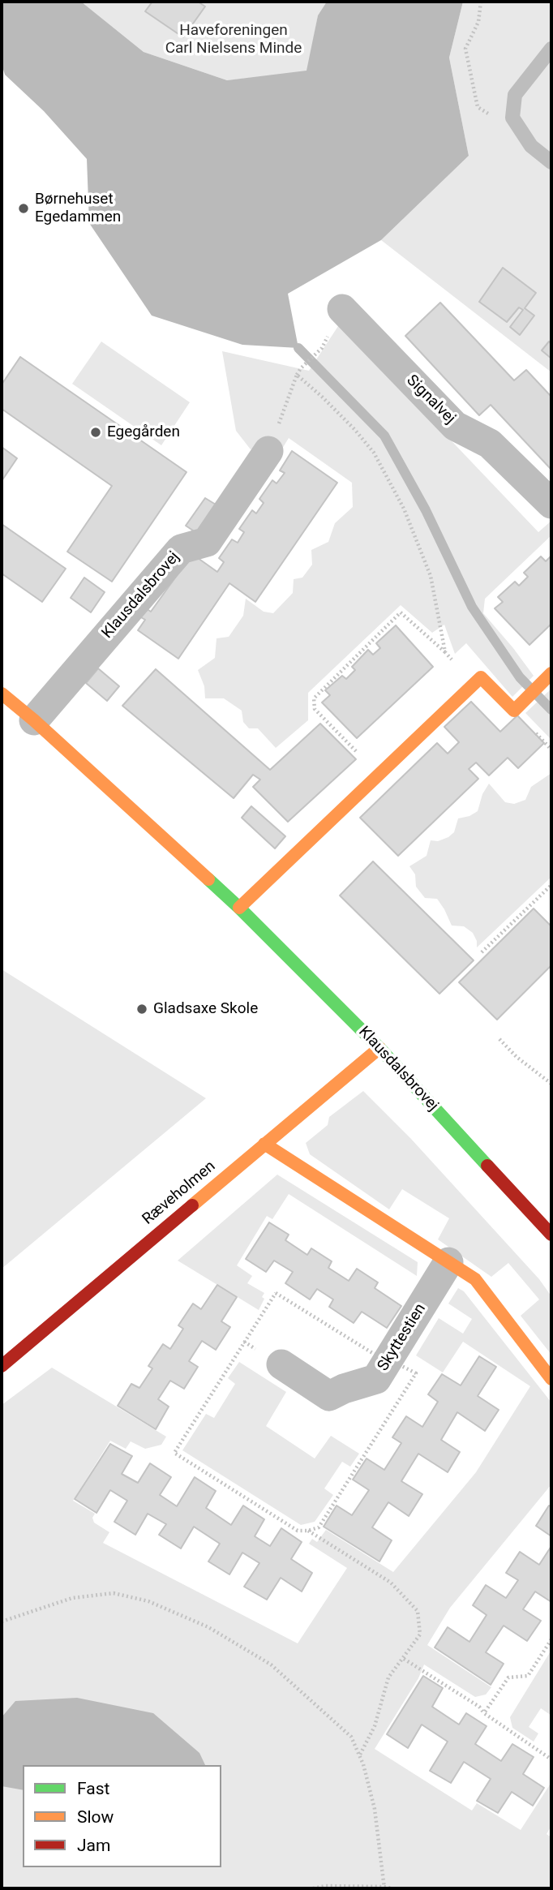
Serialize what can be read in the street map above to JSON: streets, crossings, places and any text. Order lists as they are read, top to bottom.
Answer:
{
  "streets": {
    "street": [
      "Signalvej",
      "Klausdalsbrovej",
      "Ræveholmen",
      "Skyttestien"
    ]
  },
  "crossings": [
    ["Klausdalsbrovej", "Ræveholmen"]
  ],
  "parks": ["Haveforeningen Carl Nielsens Minde"],
  "places": ["Børnehuset Egedammen", "Egegården", "Gladsaxe Skole"],
  "legend": ["Fast", "Slow", "Jam"]
}
